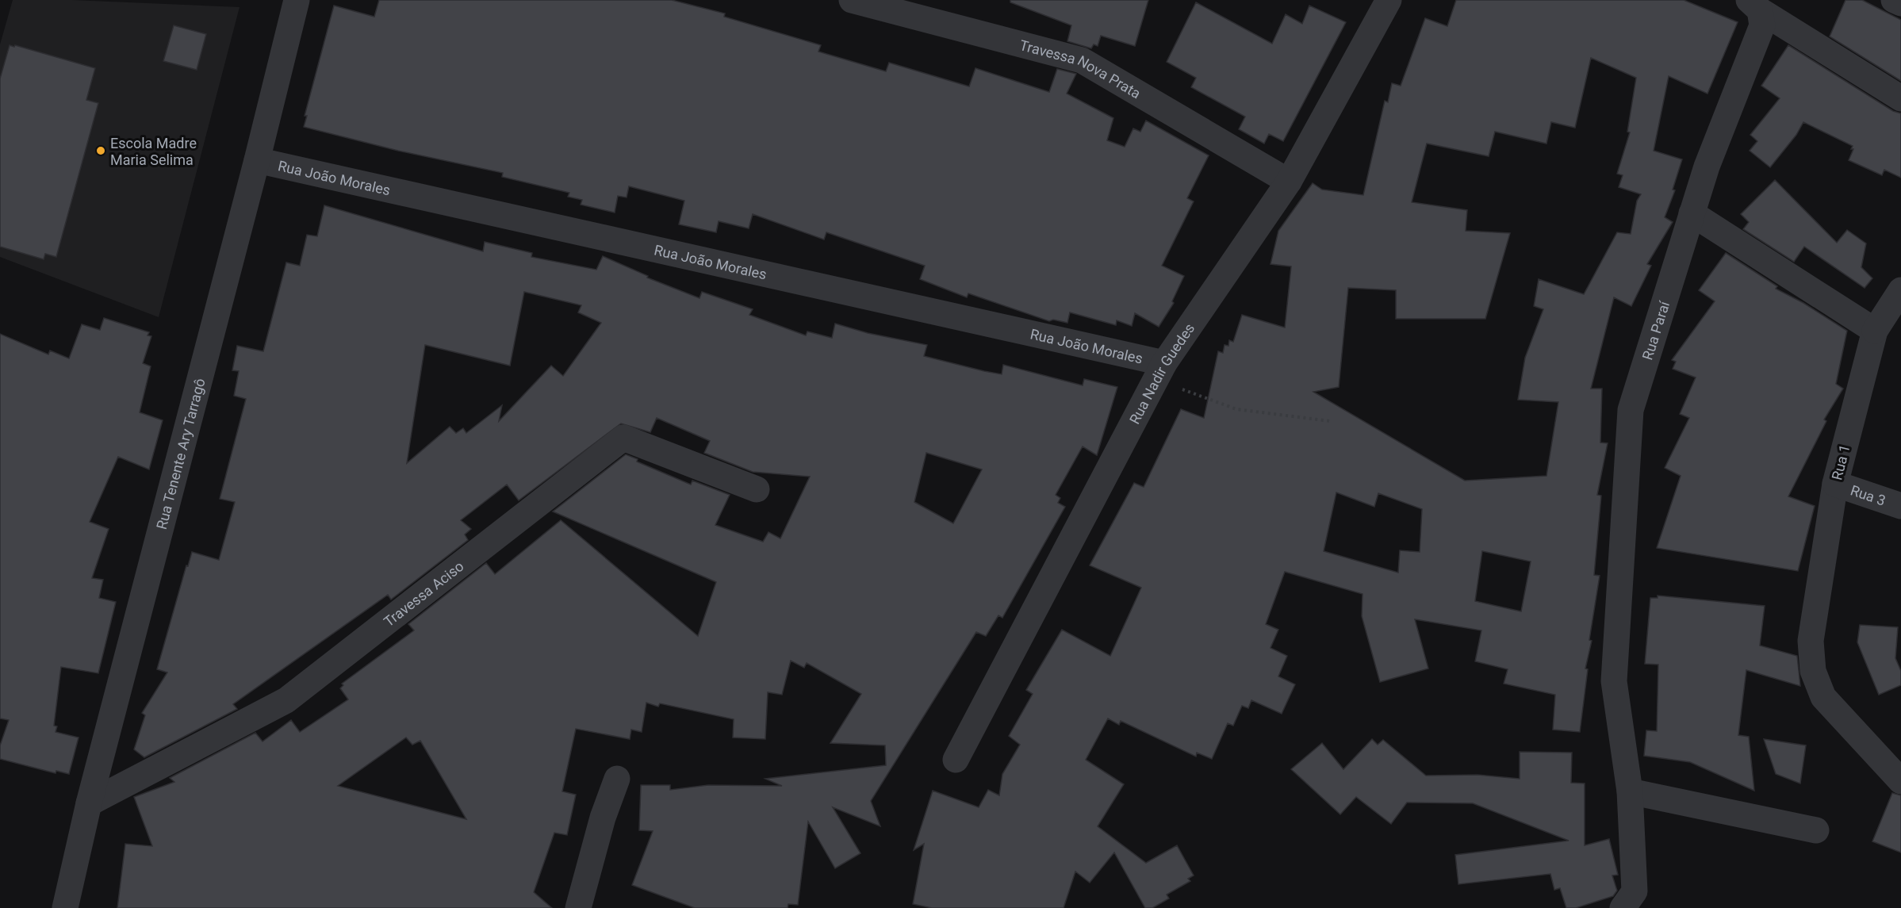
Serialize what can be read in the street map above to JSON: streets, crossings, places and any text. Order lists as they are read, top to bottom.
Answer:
{
  "streets": {
    "street": [
      "Travessa Nova Prata",
      "Rua João Morales",
      "Rua Paraí",
      "Rua Nadir Guedes",
      "Rua Tenente Ary Tarragô",
      "Rua 1",
      "Rua 3",
      "Travessa Aciso"
    ]
  },
  "crossings": [
    ["Travessa Nova Prata", "Rua Nadir Guedes"],
    ["Rua João Morales", "Rua Nadir Guedes"],
    ["Rua João Morales", "Rua Tenente Ary Tarragô"],
    ["Rua Tenente Ary Tarragô", "Travessa Aciso"],
    ["Rua 1", "Rua 3"]
  ],
  "places": ["Escola Madre Maria Selima"]
}
